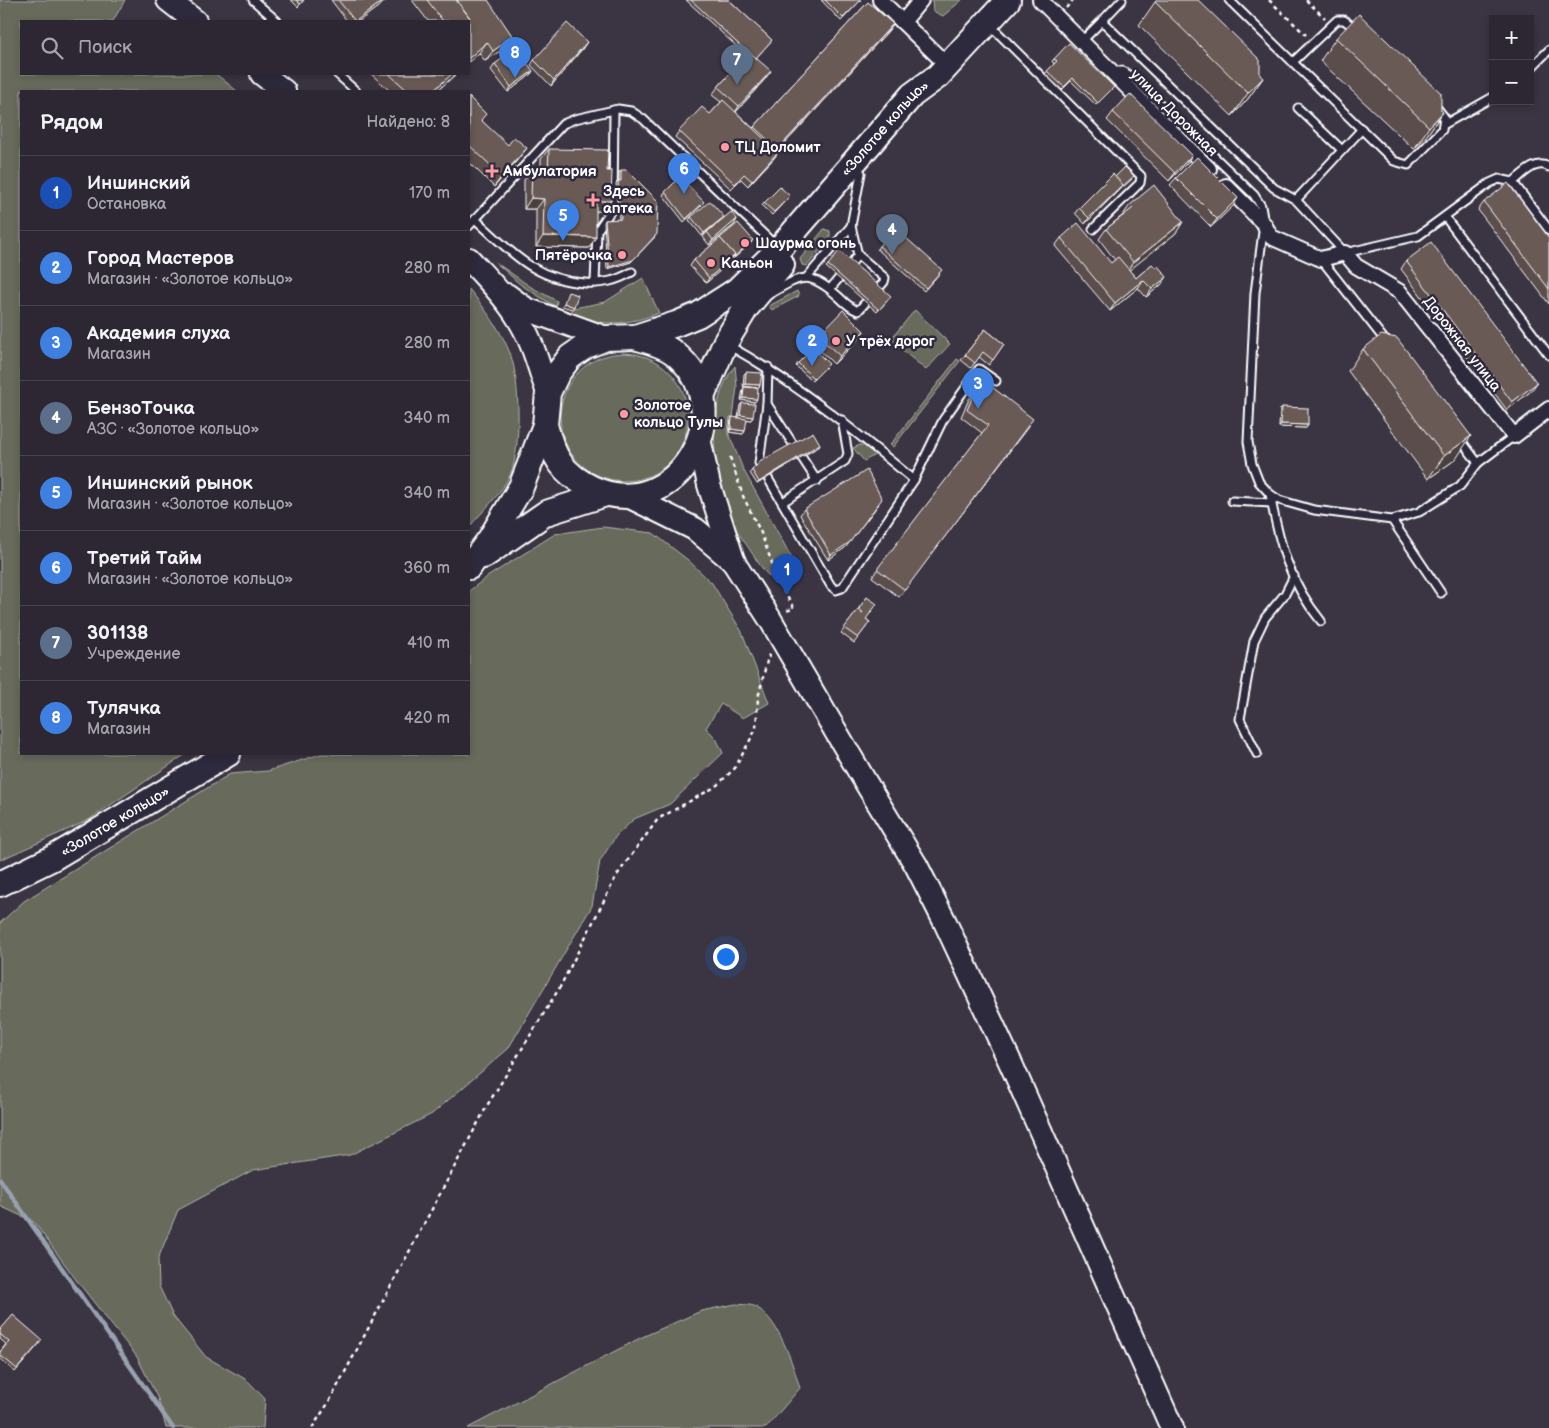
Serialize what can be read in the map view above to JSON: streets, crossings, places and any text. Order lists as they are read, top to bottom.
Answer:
{
  "streets": {
    "highway": ["«Золотое кольцо»"],
    "street": ["улица Дорожная", "Дорожная улица"]
  },
  "places": {
    "other": [
      "ТЦ Доломит",
      "Шаурма огонь",
      "Пятёрочка",
      "Каньон",
      "У трёх дорог",
      "Золотое кольцо Тулы"
    ],
    "health": ["Амбулатория", "Здесь аптека"]
  },
  "page": {
    "map_buttons": ["+", "−"],
    "search": "Поиск",
    "pins": [
      "8",
      "7",
      "6",
      "5",
      "4",
      "2",
      "3",
      "1"
    ],
    "heading": ["Рядом", "Найдено: 8"],
    "list": [
      {
        "mark": "1",
        "name": "Иншинский",
        "note": "Остановка",
        "value": "170 m"
      },
      {
        "mark": "2",
        "name": "Город Мастеров",
        "note": "Магазин · «Золотое кольцо»",
        "value": "280 m"
      },
      {
        "mark": "3",
        "name": "Академия слуха",
        "note": "Магазин",
        "value": "280 m"
      },
      {
        "mark": "4",
        "name": "БензоТочка",
        "note": "АЗС · «Золотое кольцо»",
        "value": "340 m"
      },
      {
        "mark": "5",
        "name": "Иншинский рынок",
        "note": "Магазин · «Золотое кольцо»",
        "value": "340 m"
      },
      {
        "mark": "6",
        "name": "Третий Тайм",
        "note": "Магазин · «Золотое кольцо»",
        "value": "360 m"
      },
      {
        "mark": "7",
        "name": "301138",
        "note": "Учреждение",
        "value": "410 m"
      },
      {
        "mark": "8",
        "name": "Тулячка",
        "note": "Магазин",
        "value": "420 m"
      }
    ]
  }
}
